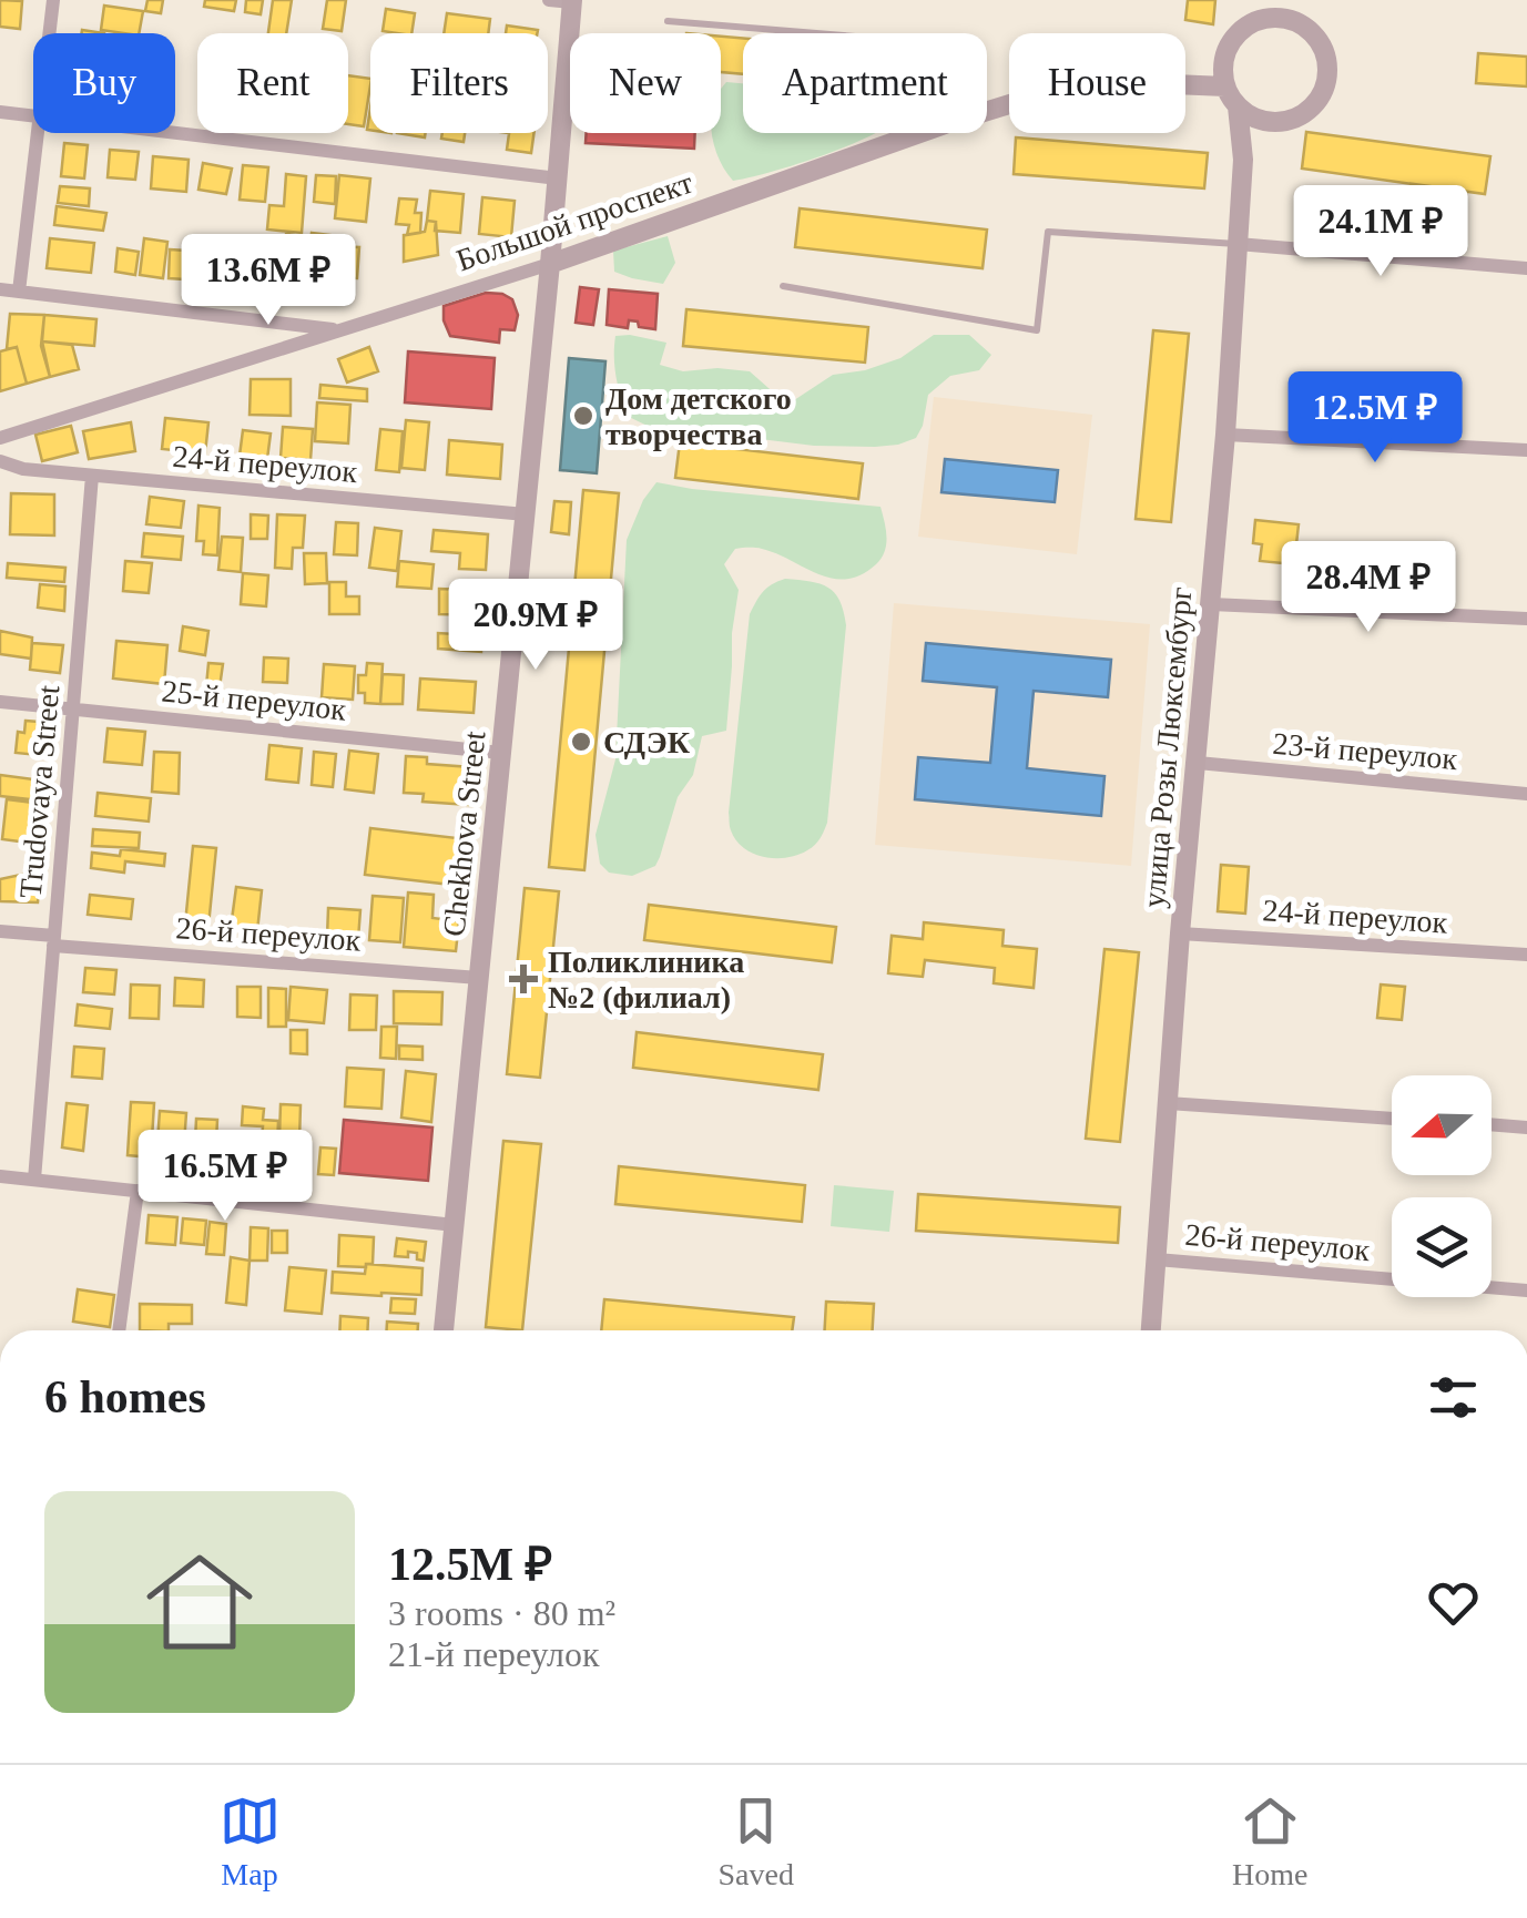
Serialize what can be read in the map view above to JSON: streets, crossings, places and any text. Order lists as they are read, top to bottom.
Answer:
{
  "streets": {
    "street": [
      "Большой проспект",
      "24-й переулок",
      "25-й переулок",
      "улица Розы Люксембург",
      "23-й переулок",
      "Trudovaya Street",
      "Chekhova Street",
      "26-й переулок"
    ]
  },
  "crossings": [
    ["Большой проспект", "улица Розы Люксембург"],
    ["Большой проспект", "Chekhova Street"],
    ["24-й переулок", "улица Розы Люксембург"],
    ["24-й переулок", "Trudovaya Street"],
    ["24-й переулок", "Chekhova Street"],
    ["25-й переулок", "Trudovaya Street"],
    ["25-й переулок", "Chekhova Street"],
    ["улица Розы Люксембург", "23-й переулок"],
    ["улица Розы Люксембург", "26-й переулок"],
    ["Trudovaya Street", "26-й переулок"],
    ["Chekhova Street", "26-й переулок"]
  ],
  "places": {
    "other": ["Дом детского творчества", "СДЭК"],
    "health": ["Поликлиника №2 (филиал)"]
  },
  "north": "left",
  "page": {
    "chip": [
      "Buy",
      "Rent",
      "Filters",
      "New",
      "Apartment",
      "House"
    ],
    "price": [
      "24.1M ₽",
      "13.6M ₽",
      "12.5M ₽",
      "28.4M ₽",
      "20.9M ₽",
      "16.5M ₽"
    ],
    "heading": "6 homes",
    "list": [
      {
        "name": "12.5M ₽",
        "note": "3 rooms · 80 m² · 21-й переулок"
      }
    ],
    "tabs": ["Map", "Saved", "Home"]
  }
}
